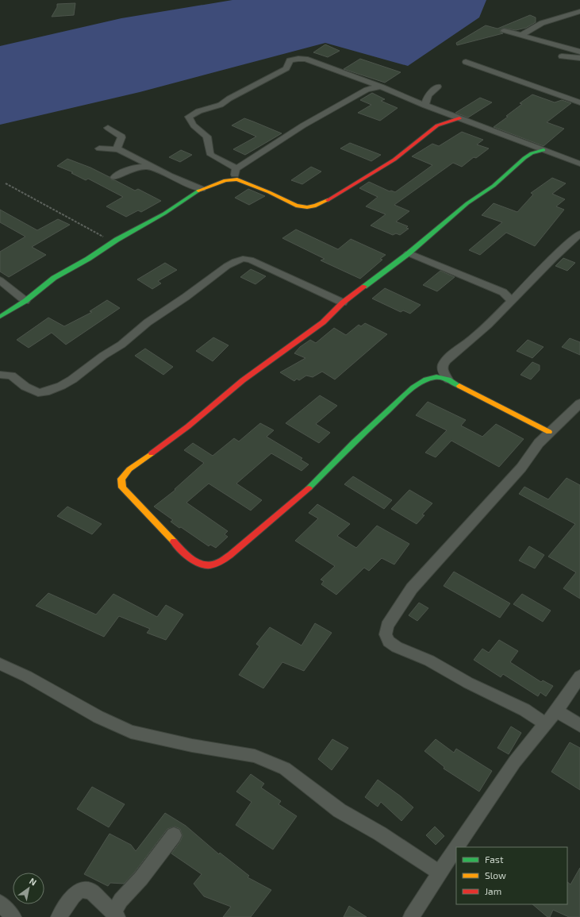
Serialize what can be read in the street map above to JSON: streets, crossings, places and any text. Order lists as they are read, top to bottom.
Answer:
{
  "legend": ["Fast", "Slow", "Jam"],
  "north": "top right"
}
